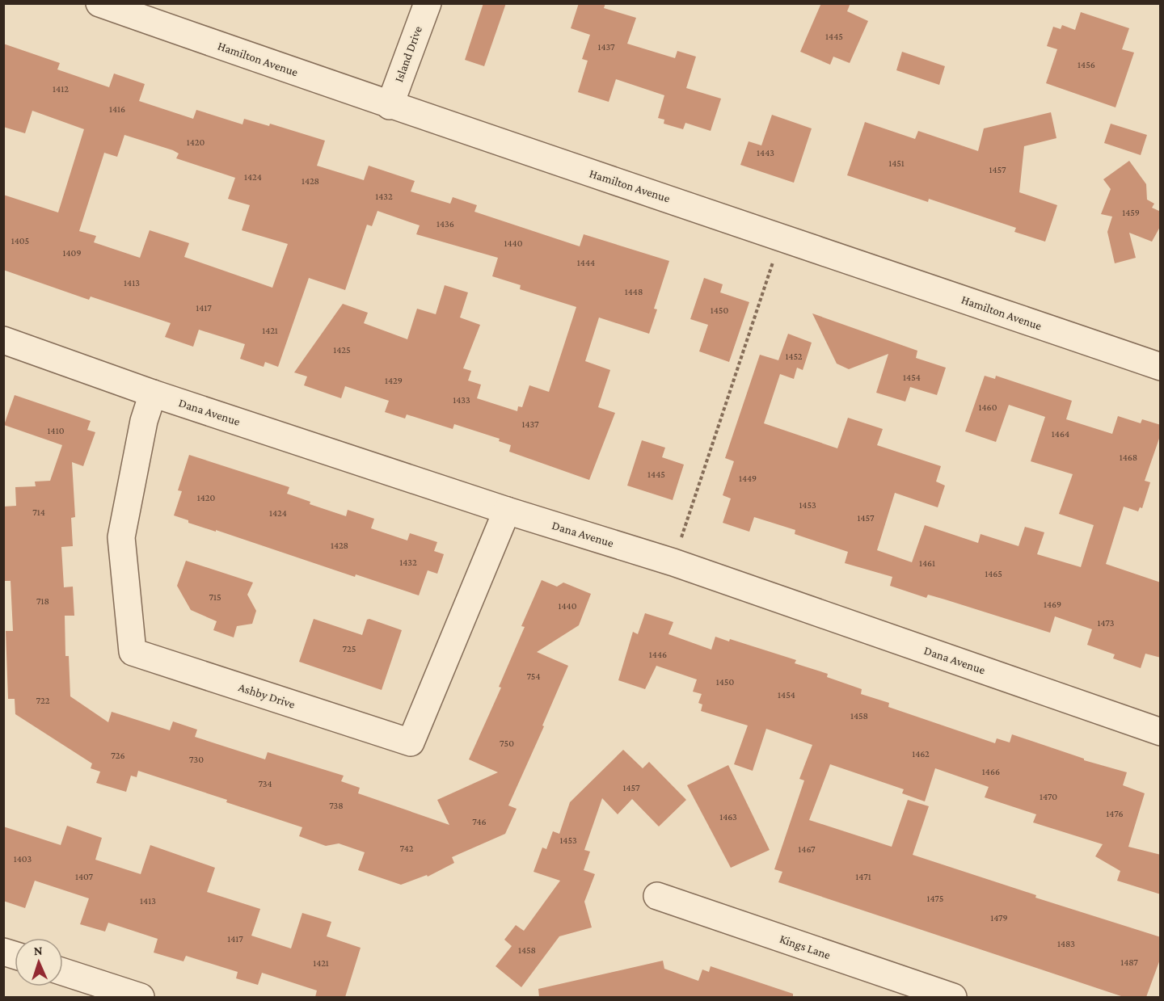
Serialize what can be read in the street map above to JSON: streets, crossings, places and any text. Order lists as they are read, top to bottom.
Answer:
{
  "streets": {
    "street": [
      "Island Drive",
      "Hamilton Avenue",
      "Dana Avenue",
      "Ashby Drive",
      "Kings Lane"
    ]
  },
  "crossings": [
    ["Island Drive", "Hamilton Avenue"],
    ["Dana Avenue", "Ashby Drive"]
  ],
  "house_numbers": [
    "1445",
    "1437",
    "1456",
    "1412",
    "1416",
    "1420",
    "1443",
    "1451",
    "1457",
    "1424",
    "1428",
    "1432",
    "1459",
    "1436",
    "1405",
    "1440",
    "1409",
    "1444",
    "1413",
    "1448",
    "1417",
    "1450",
    "1421",
    "1425",
    "1452",
    "1454",
    "1429",
    "1433",
    "1460",
    "1437",
    "1410",
    "1464",
    "1468",
    "1445",
    "1449",
    "1420",
    "1453",
    "714",
    "1424",
    "1457",
    "1428",
    "1432",
    "1461",
    "1465",
    "715",
    "718",
    "1469",
    "1440",
    "1473",
    "725",
    "1446",
    "754",
    "1450",
    "1454",
    "722",
    "1458",
    "750",
    "1462",
    "726",
    "730",
    "1466",
    "734",
    "1457",
    "1470",
    "738",
    "1476",
    "1463",
    "746",
    "1453",
    "742",
    "1467",
    "1403",
    "1407",
    "1471",
    "1475",
    "1413",
    "1479",
    "1417",
    "1483",
    "1458",
    "1487",
    "1421"
  ],
  "north": "top"
}
